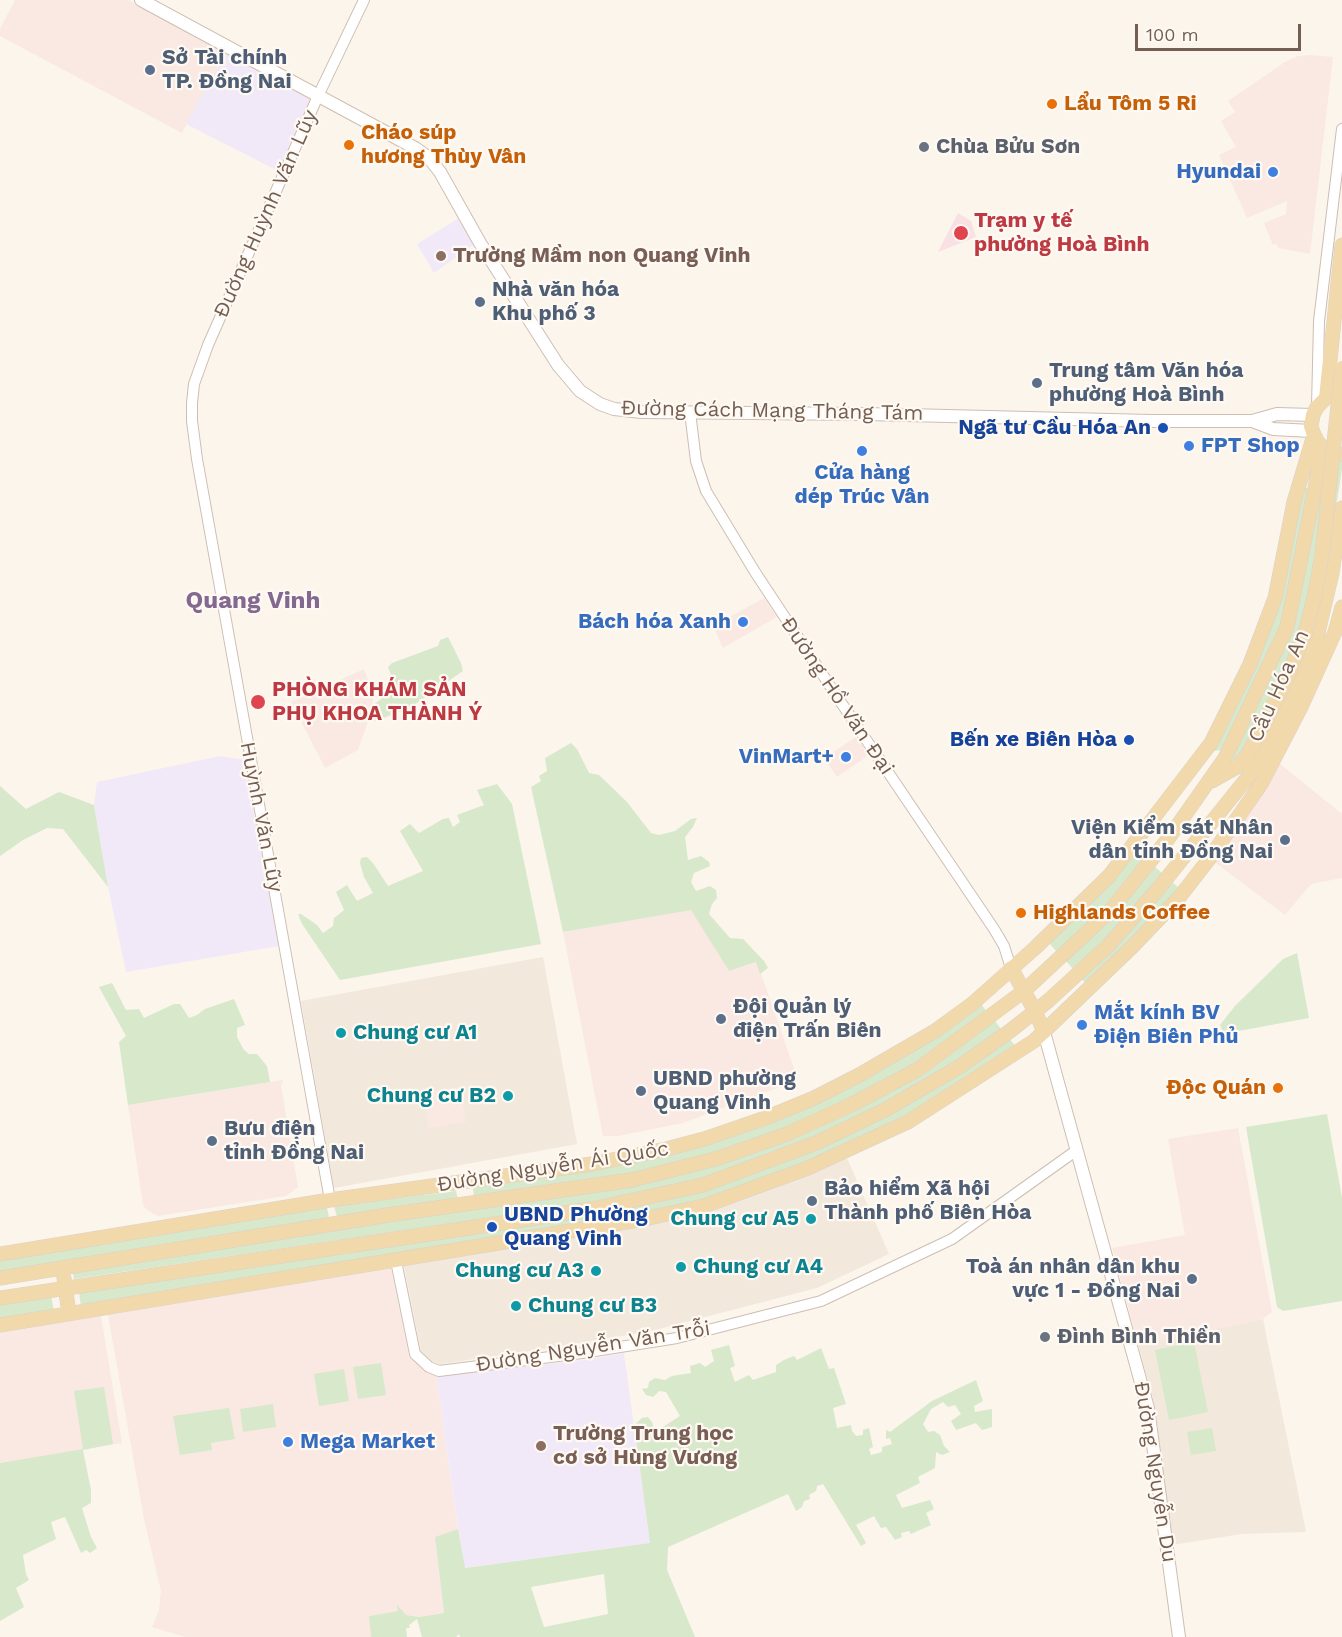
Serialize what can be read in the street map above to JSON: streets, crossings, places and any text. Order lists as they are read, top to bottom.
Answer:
{
  "streets": {
    "main road": [
      "Đường Cách Mạng Tháng Tám",
      "Cầu Hóa An",
      "Đường Nguyễn Ái Quốc",
      "Đường Nguyễn Du"
    ],
    "street": [
      "Đường Huỳnh Văn Lũy",
      "Đường Hồ Văn Đại",
      "Huỳnh Văn Lũy",
      "Đường Nguyễn Văn Trỗi"
    ]
  },
  "crossings": [
    ["Đường Huỳnh Văn Lũy", "Đường Cách Mạng Tháng Tám"],
    ["Đường Huỳnh Văn Lũy", "Huỳnh Văn Lũy"],
    ["Đường Cách Mạng Tháng Tám", "Đường Hồ Văn Đại"],
    ["Đường Cách Mạng Tháng Tám", "Đường Nguyễn Ái Quốc"],
    ["Cầu Hóa An", "Đường Nguyễn Ái Quốc"],
    ["Đường Hồ Văn Đại", "Đường Nguyễn Ái Quốc"],
    ["Huỳnh Văn Lũy", "Đường Nguyễn Ái Quốc"],
    ["Đường Nguyễn Ái Quốc", "Đường Nguyễn Văn Trỗi"],
    ["Đường Nguyễn Ái Quốc", "Đường Nguyễn Du"],
    ["Đường Nguyễn Văn Trỗi", "Đường Nguyễn Du"]
  ],
  "districts": ["Quang Vinh"],
  "places": [
    "Sở Tài chính TP. Đồng Nai",
    "Lẩu Tôm 5 Ri",
    "Cháo súp hương Thùy Vân",
    "Chùa Bửu Sơn",
    "Hyundai",
    "Trạm y tế phường Hoà Bình",
    "Trường Mầm non Quang Vinh",
    "Nhà văn hóa Khu phố 3",
    "Trung tâm Văn hóa phường Hoà Bình",
    "Ngã tư Cầu Hóa An",
    "FPT Shop",
    "Cửa hàng dép Trúc Vân",
    "Bách hóa Xanh",
    "PHÒNG KHÁM SẢN PHỤ KHOA THÀNH Ý",
    "Bến xe Biên Hòa",
    "VinMart+",
    "Viện Kiểm sát Nhân dân tỉnh Đồng Nai",
    "Highlands Coffee",
    "Đội Quản lý điện Trấn Biên",
    "Mắt kính BV Điện Biên Phủ",
    "Chung cư A1",
    "Độc Quán",
    "UBND phường Quang Vinh",
    "Chung cư B2",
    "Bưu điện tỉnh Đồng Nai",
    "Bảo hiểm Xã hội Thành phố Biên Hòa",
    "Chung cư A5",
    "UBND Phường Quang Vinh",
    "Chung cư A4",
    "Chung cư A3",
    "Toà án nhân dân khu vực 1 - Đồng Nai",
    "Chung cư B3",
    "Đình Bình Thiền",
    "Mega Market",
    "Trường Trung học cơ sở Hùng Vương"
  ],
  "scale_bar": "100 m"
}
